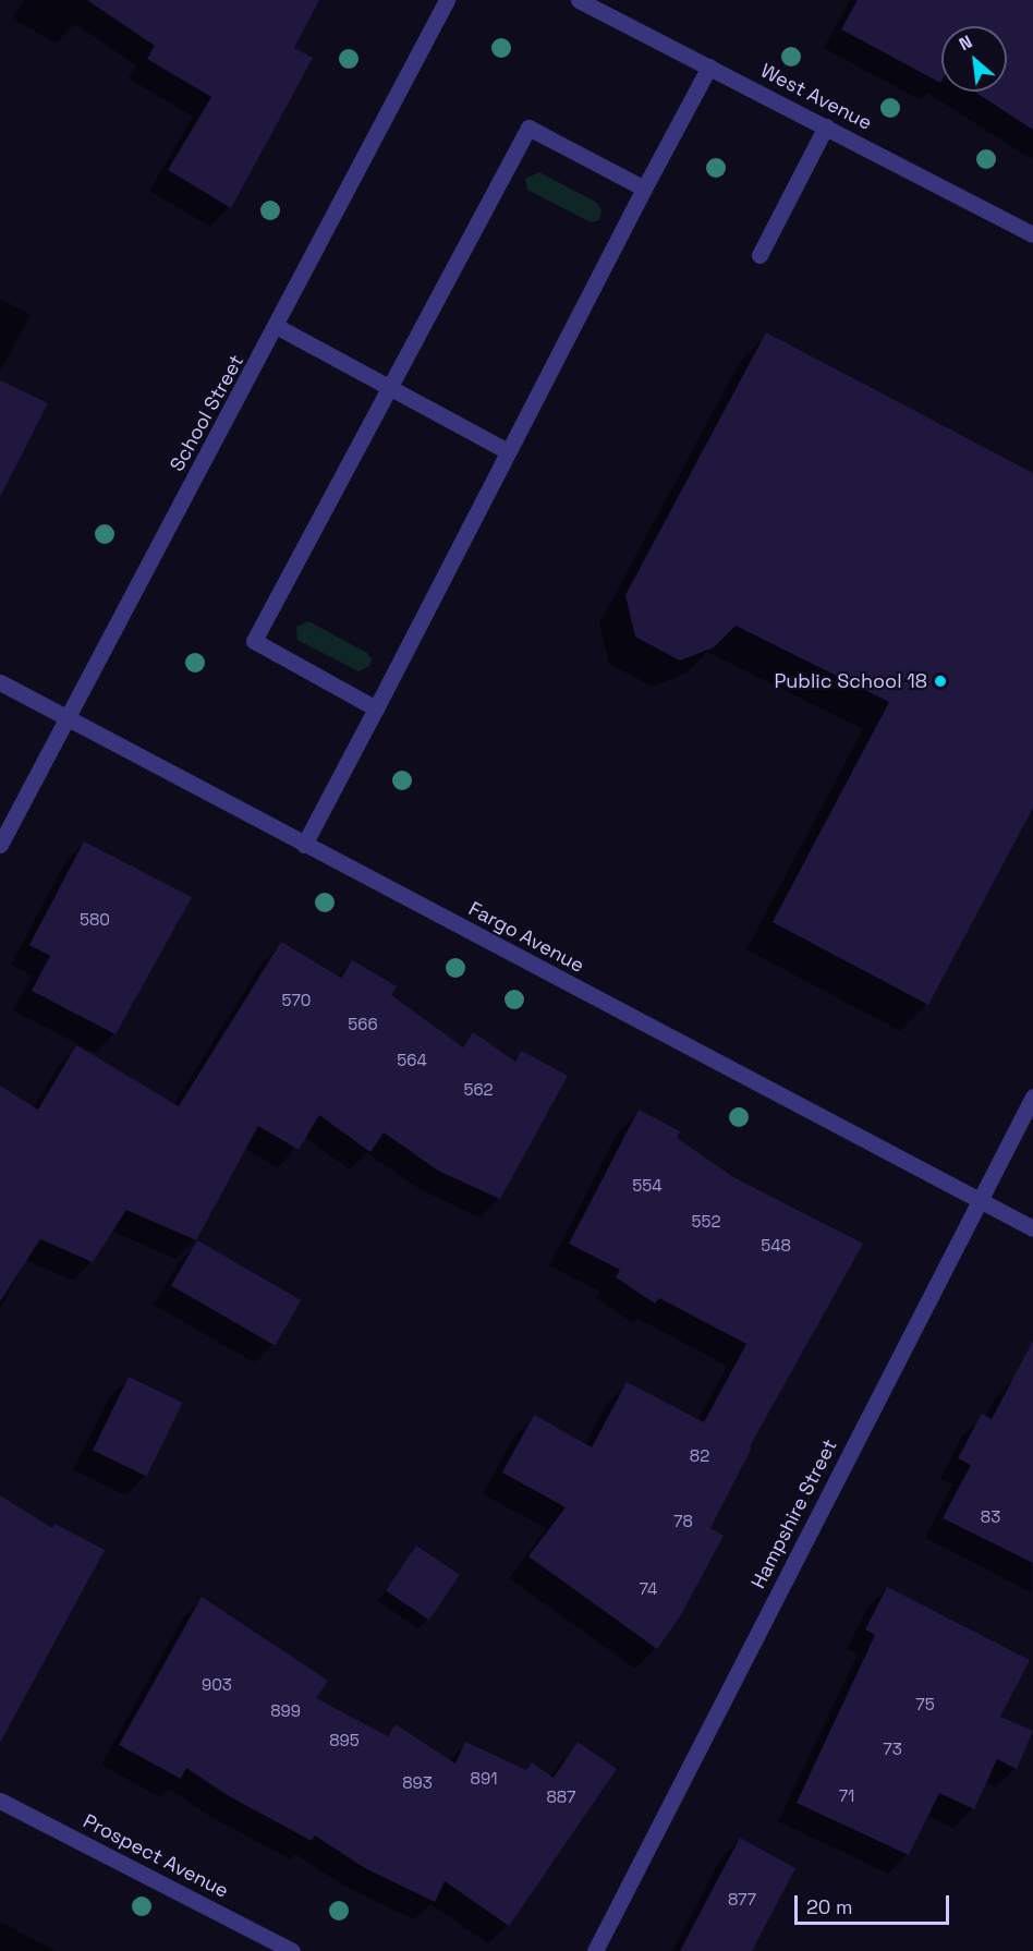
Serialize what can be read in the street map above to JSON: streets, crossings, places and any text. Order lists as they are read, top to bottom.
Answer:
{
  "streets": {
    "street": [
      "West Avenue",
      "School Street",
      "Fargo Avenue",
      "Hampshire Street",
      "Prospect Avenue"
    ]
  },
  "crossings": [
    ["School Street", "Fargo Avenue"],
    ["Fargo Avenue", "Hampshire Street"]
  ],
  "places": ["Public School 18"],
  "house_numbers": [
    "580",
    "570",
    "566",
    "564",
    "562",
    "554",
    "552",
    "548",
    "82",
    "83",
    "78",
    "74",
    "903",
    "75",
    "899",
    "895",
    "73",
    "891",
    "893",
    "71",
    "887",
    "877"
  ],
  "scale_bar": "20 m",
  "north": "top left"
}
